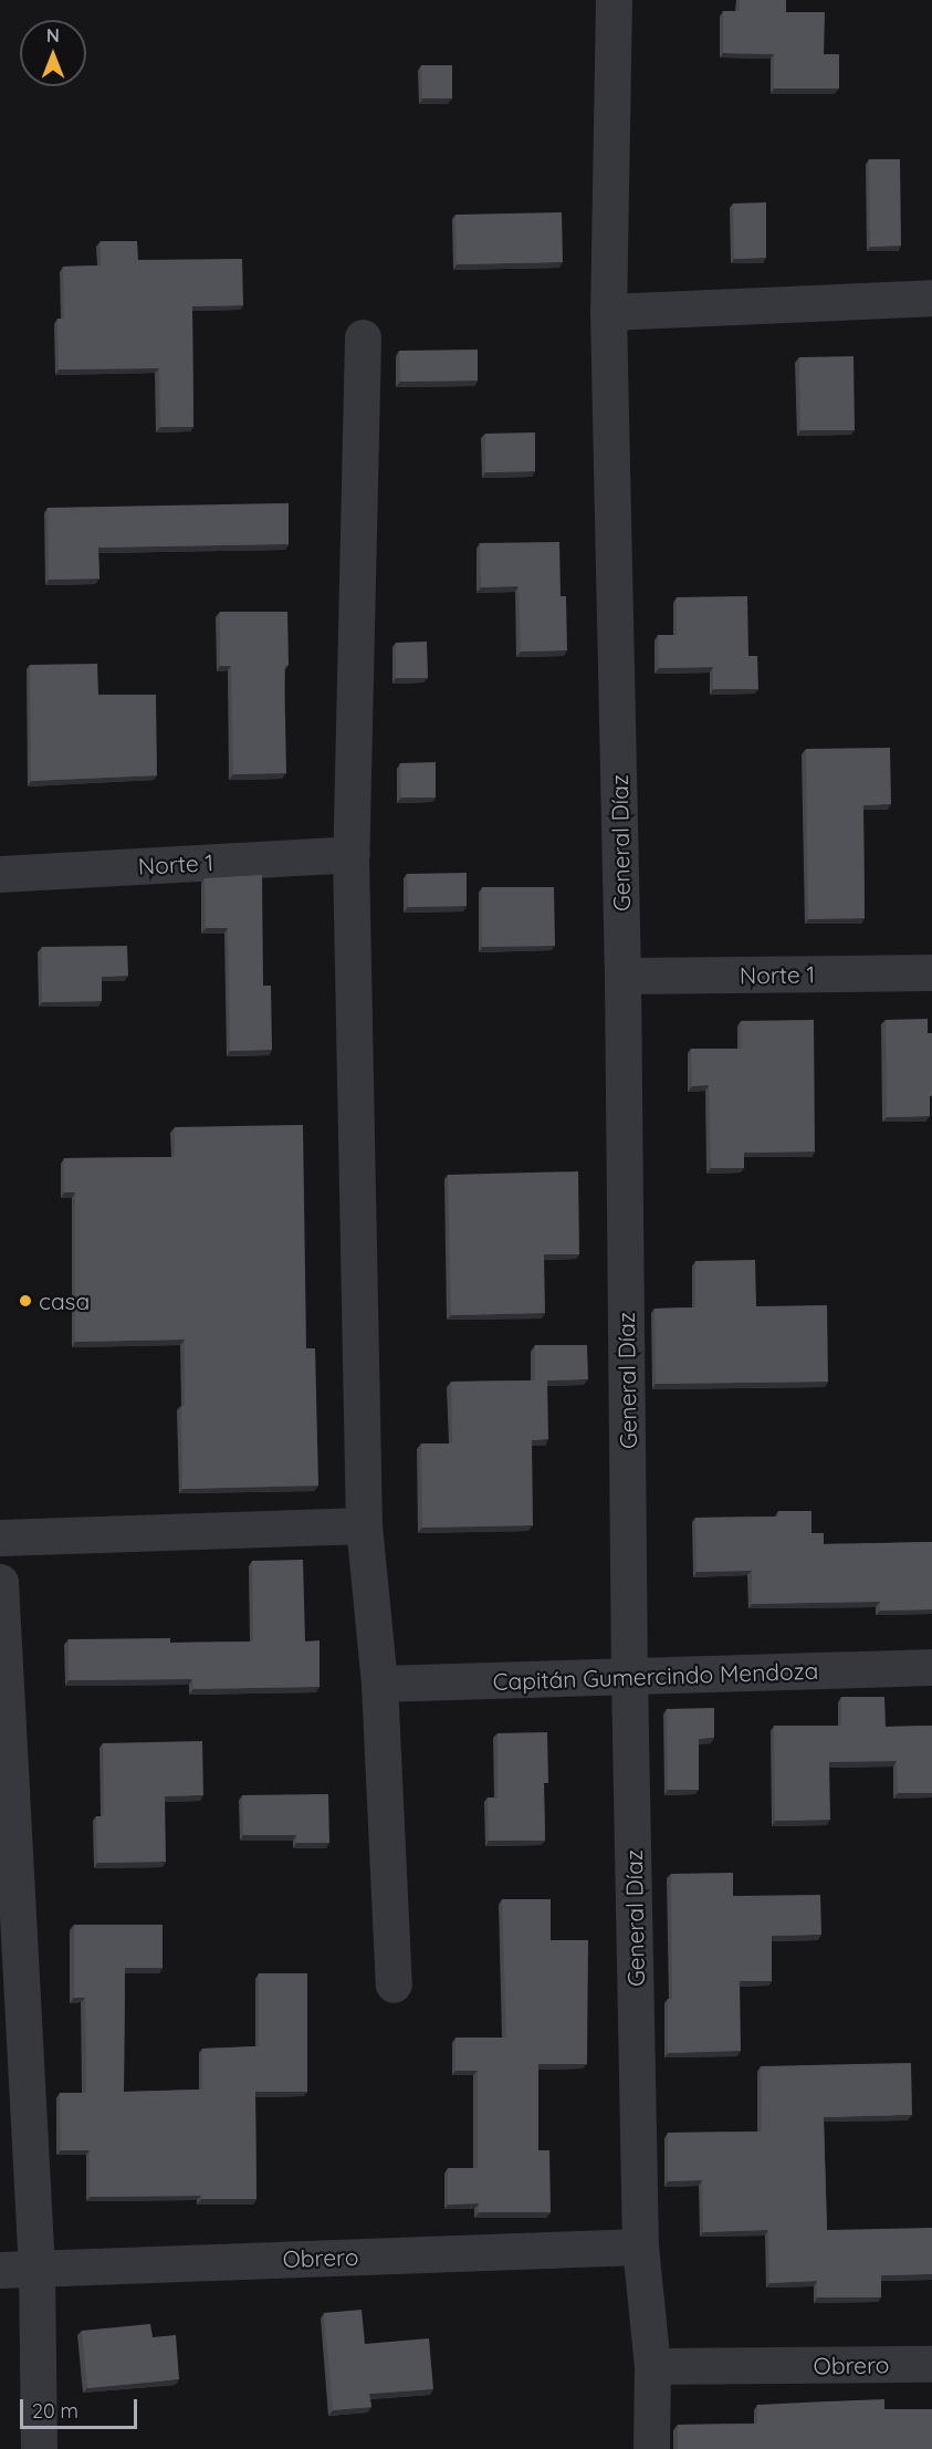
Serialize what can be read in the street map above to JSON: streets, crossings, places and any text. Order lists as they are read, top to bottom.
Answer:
{
  "streets": {
    "street": [
      "General Díaz",
      "Norte 1",
      "Capitán Gumercindo Mendoza",
      "Obrero"
    ]
  },
  "crossings": [
    ["General Díaz", "Norte 1"],
    ["General Díaz", "Capitán Gumercindo Mendoza"],
    ["General Díaz", "Obrero"]
  ],
  "places": ["casa"],
  "scale_bar": "20 m",
  "north": "top"
}
